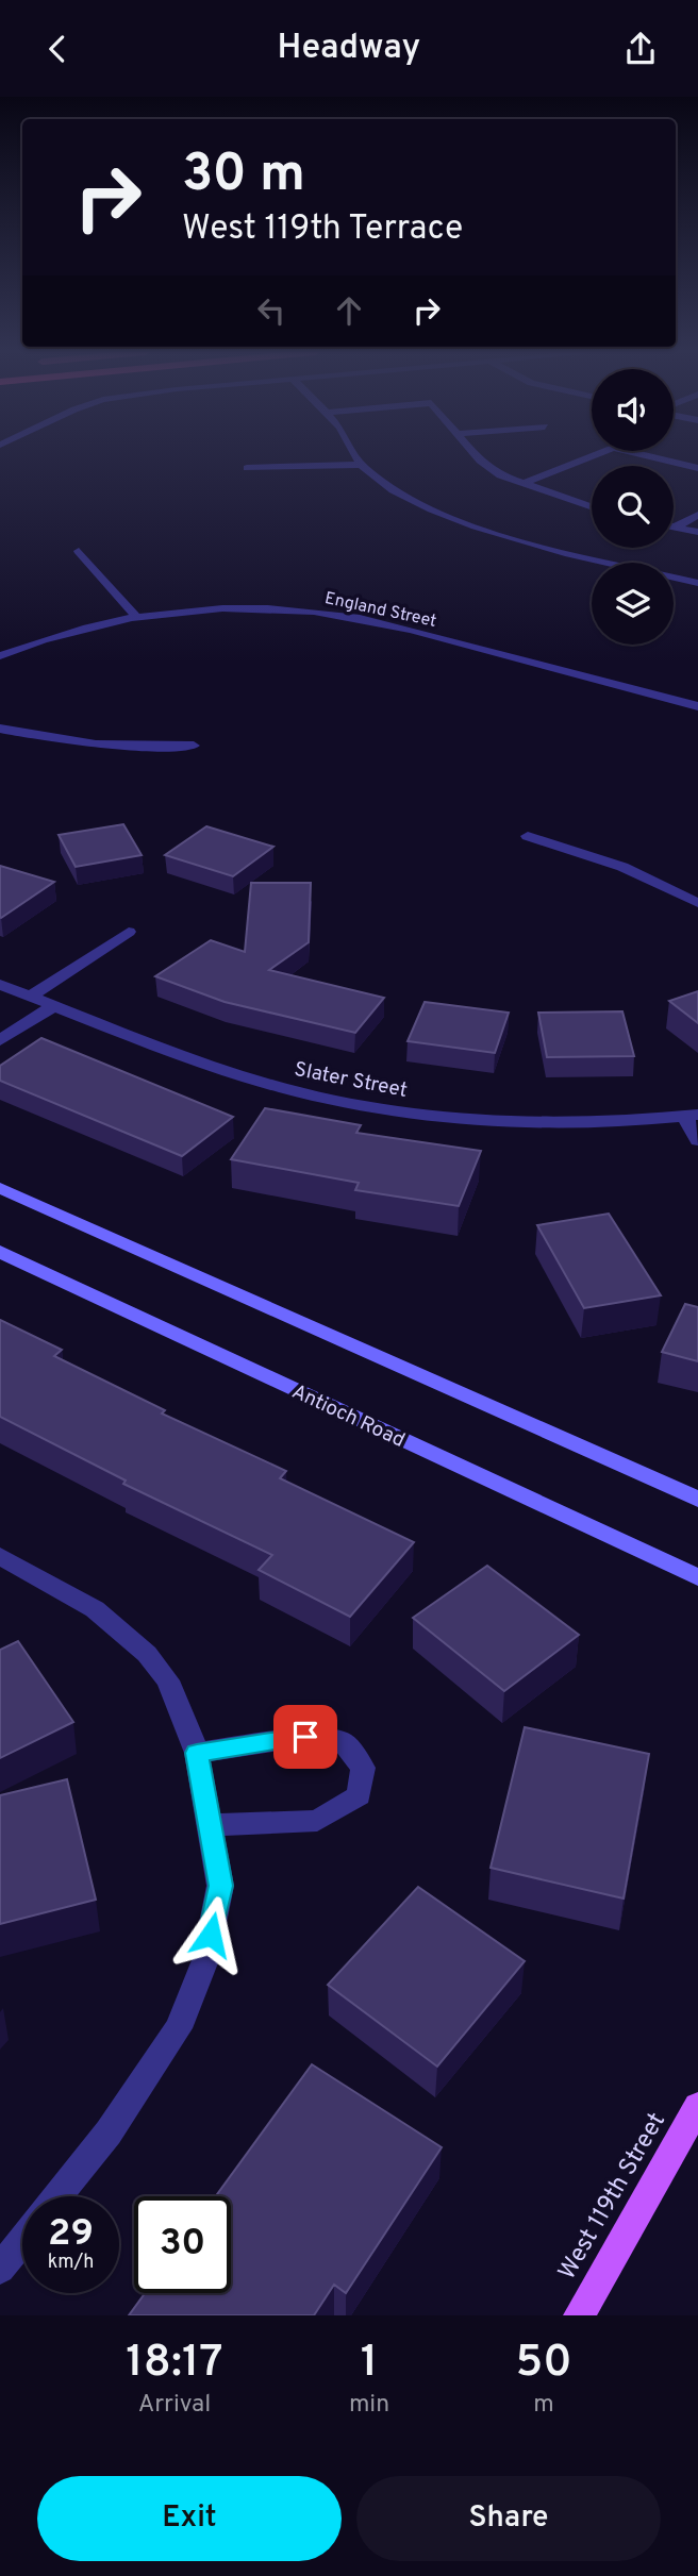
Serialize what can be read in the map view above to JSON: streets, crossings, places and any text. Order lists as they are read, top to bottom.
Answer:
{
  "streets": {
    "main road": ["Antioch Road", "West 119th Street"],
    "street": ["England Street", "Slater Street"]
  },
  "page": {
    "header": "Headway",
    "turn": ["30 m", "West 119th Terrace"],
    "speed": "29 km/h",
    "limit": "30",
    "eta": [
      "18:17",
      "Arrival",
      "1",
      "min",
      "50",
      "m"
    ],
    "buttons": ["Exit", "Share"]
  }
}
